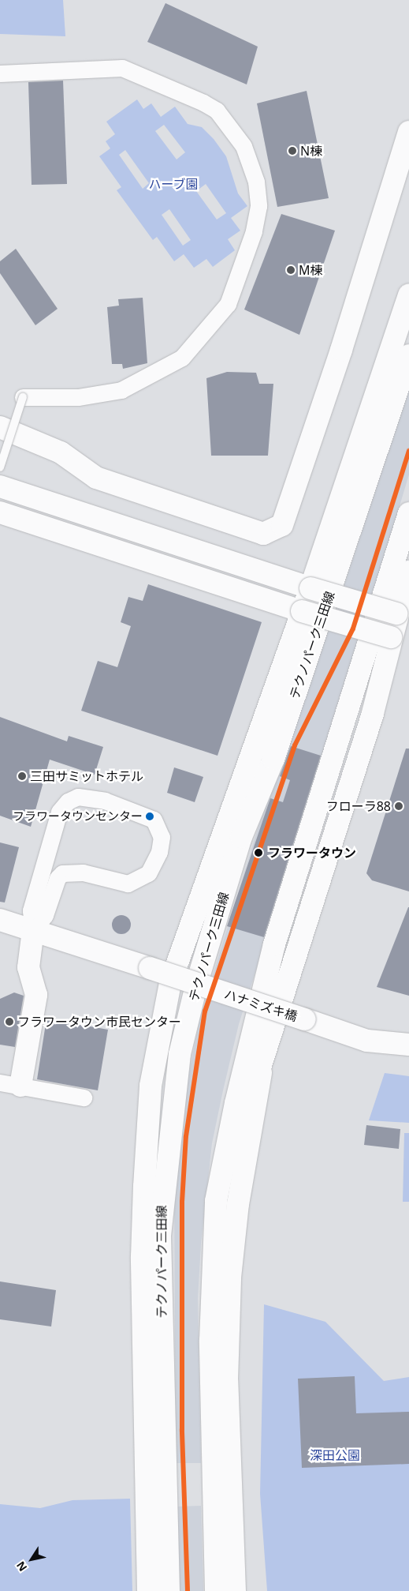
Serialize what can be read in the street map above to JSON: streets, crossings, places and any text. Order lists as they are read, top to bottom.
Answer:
{
  "streets": {
    "main road": ["テクノパーク三田線", "ハナミズキ橋"]
  },
  "parks": ["ハーブ園", "深田公園"],
  "places": [
    "N棟",
    "M棟",
    "三田サミットホテル",
    "フローラ88",
    "フラワータウンセンター",
    "フラワータウン",
    "フラワータウン市民センター"
  ],
  "north": "bottom left"
}
